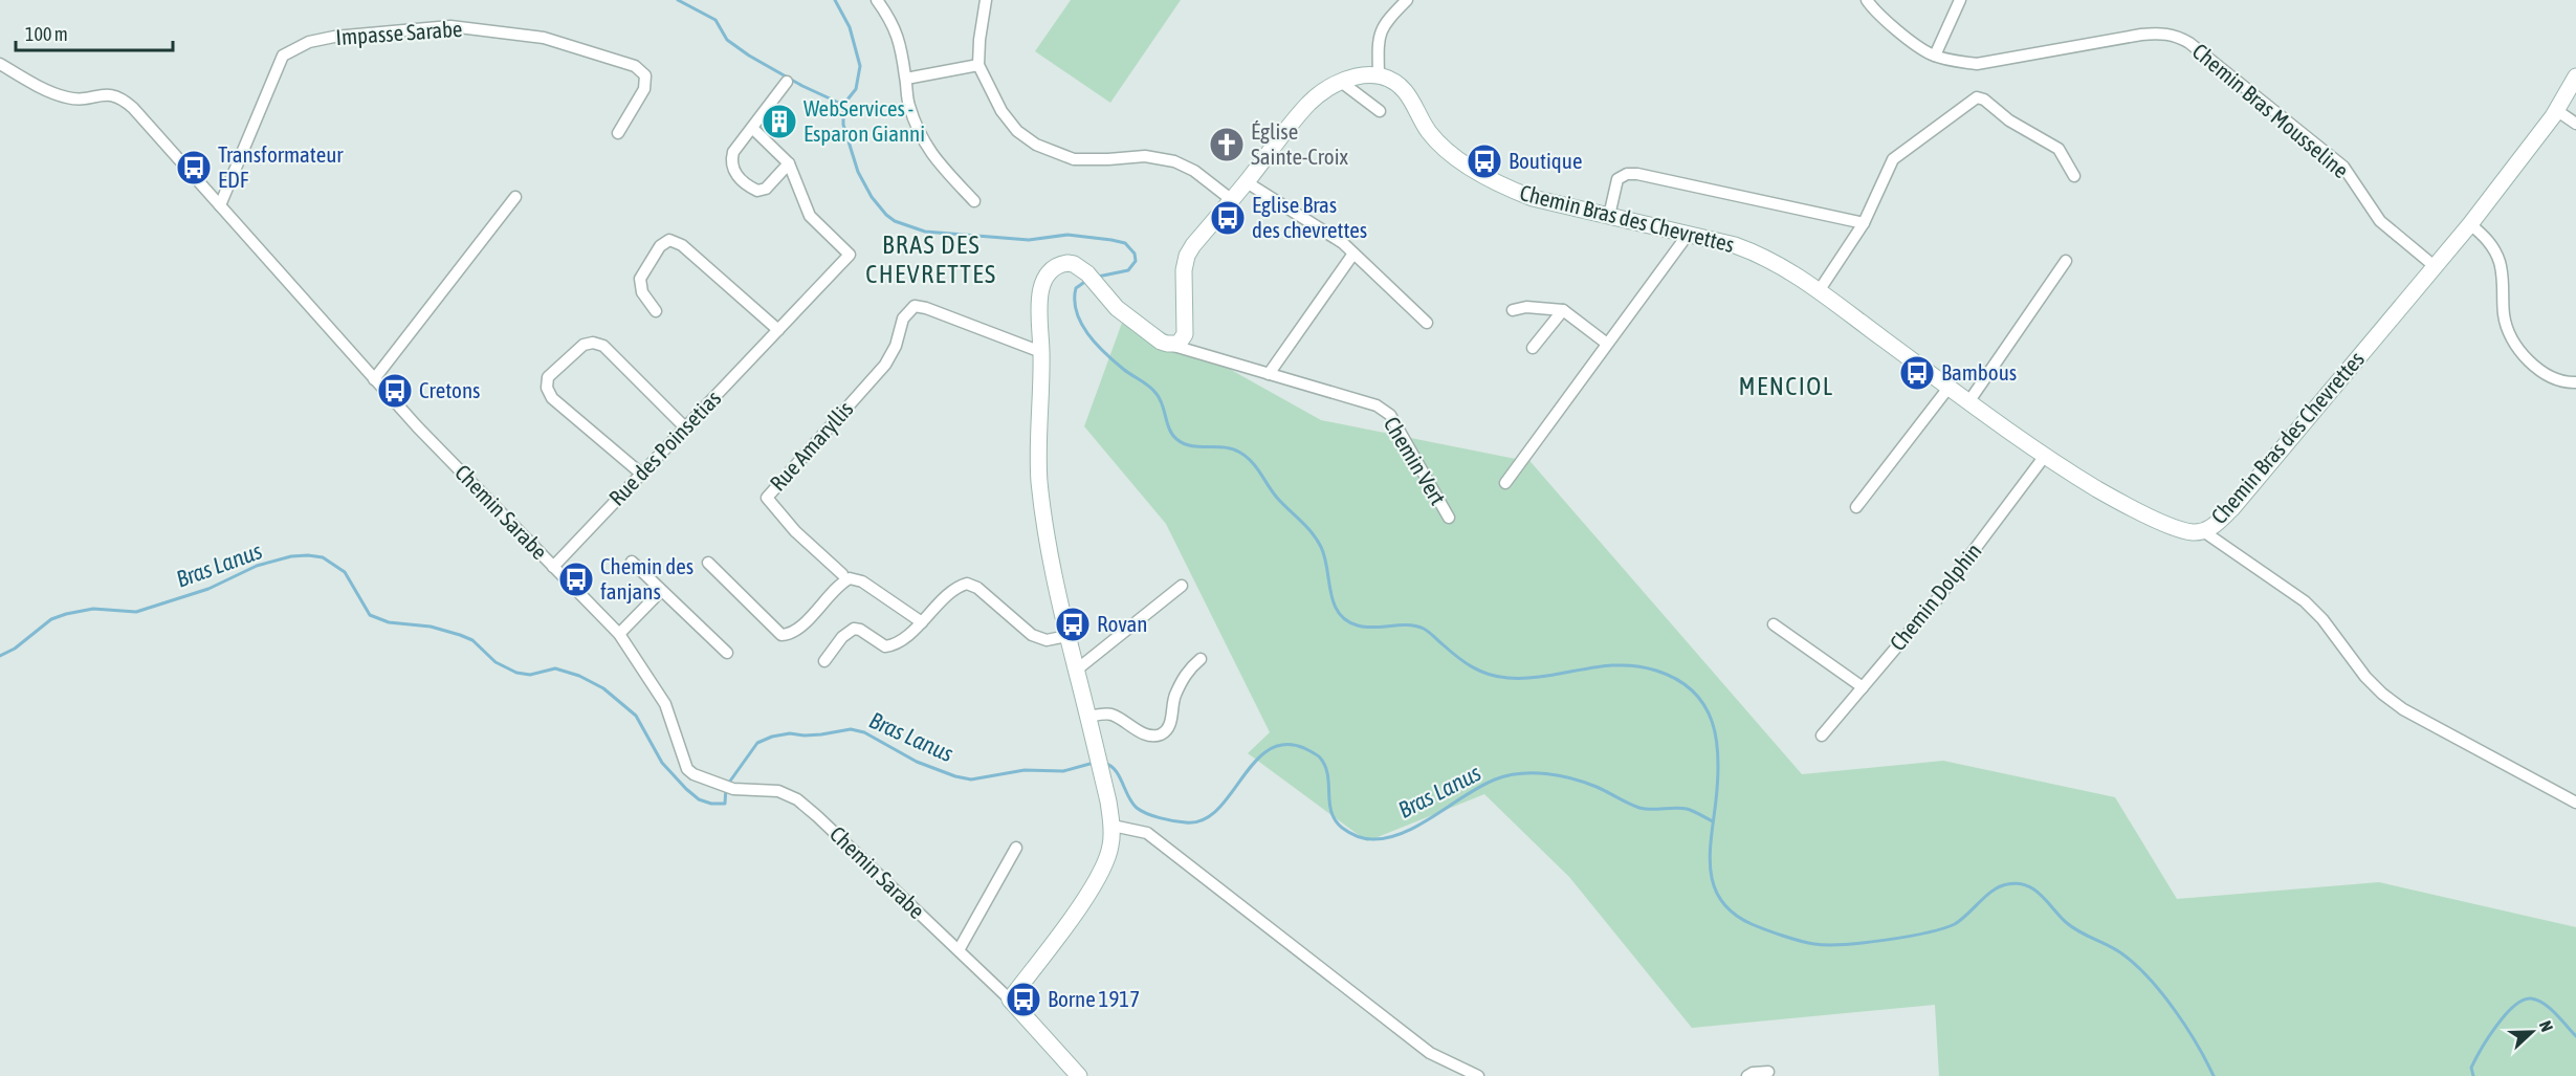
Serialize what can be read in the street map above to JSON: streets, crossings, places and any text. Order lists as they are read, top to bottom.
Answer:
{
  "streets": {
    "main road": ["Chemin Bras des Chevrettes"],
    "street": [
      "Impasse Sarabe",
      "Chemin Bras Mousseline",
      "Rue Amaryllis",
      "Rue des Poinsetias",
      "Chemin Vert",
      "Chemin Sarabe",
      "Chemin Dolphin"
    ]
  },
  "crossings": [
    ["Impasse Sarabe", "Chemin Sarabe"],
    ["Chemin Bras Mousseline", "Chemin Bras des Chevrettes"],
    ["Chemin Bras des Chevrettes", "Chemin Dolphin"],
    ["Rue des Poinsetias", "Chemin Sarabe"]
  ],
  "districts": ["BRAS DES CHEVRETTES", "MENCIOL"],
  "water": ["Bras Lanus"],
  "places": {
    "building": ["WebServices - Esparon Gianni"],
    "church": ["Église Sainte-Croix"],
    "bus stop": [
      "Boutique",
      "Transformateur EDF",
      "Eglise Bras des chevrettes",
      "Bambous",
      "Cretons",
      "Chemin des fanjans",
      "Rovan",
      "Borne 1917"
    ]
  },
  "scale_bar": "100 m",
  "north": "right"
}
